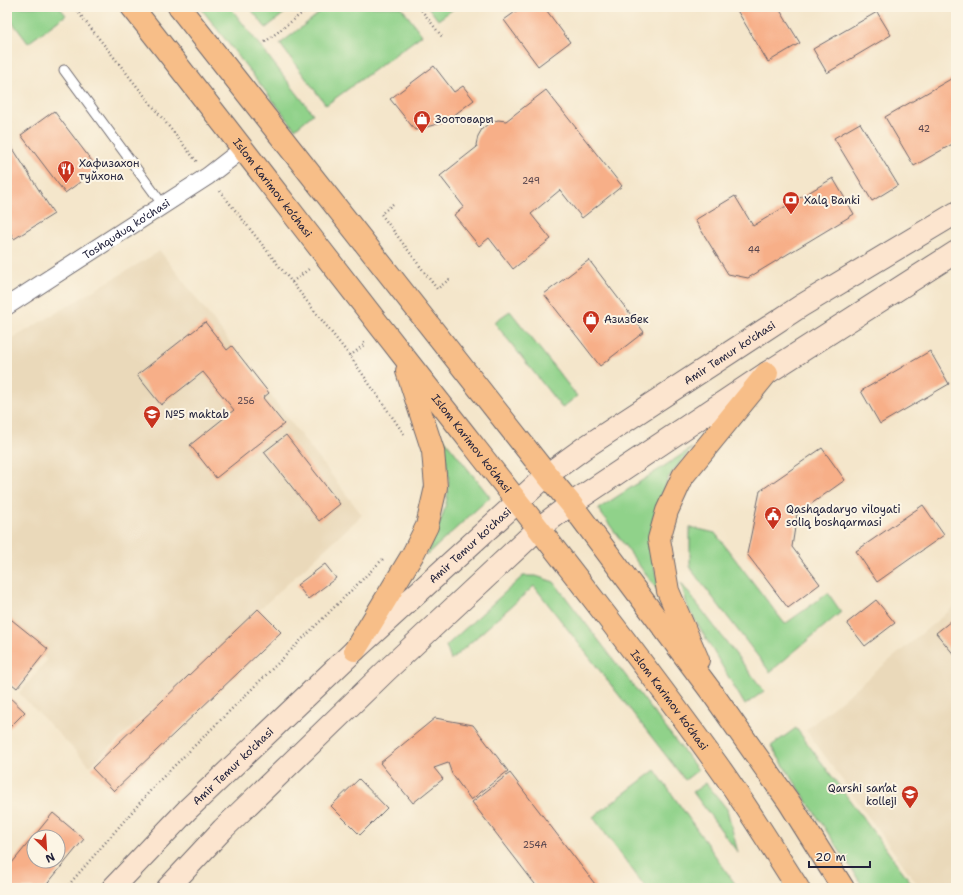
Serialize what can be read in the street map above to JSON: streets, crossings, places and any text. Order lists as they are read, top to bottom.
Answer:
{
  "streets": {
    "main road": ["Islom Karimov ko‘chasi", "Amir Temur ko'chasi"],
    "street": ["Toshquduq ko'chasi"]
  },
  "crossings": [
    ["Islom Karimov ko‘chasi", "Toshquduq ko'chasi"],
    ["Islom Karimov ko‘chasi", "Amir Temur ko'chasi"]
  ],
  "places": {
    "shop": ["Зоотовары", "Азизбек"],
    "restaurant": ["Хафизахон туйхона"],
    "bank": ["Xalq Banki"],
    "school or university": ["№5 maktab", "Qarshi san’at kolleji"],
    "public building": ["Qashqadaryo viloyati soliq boshqarmasi"]
  },
  "house_numbers": [
    "42",
    "249",
    "44",
    "256",
    "254A"
  ],
  "scale_bar": "20 m",
  "north": "bottom right"
}
